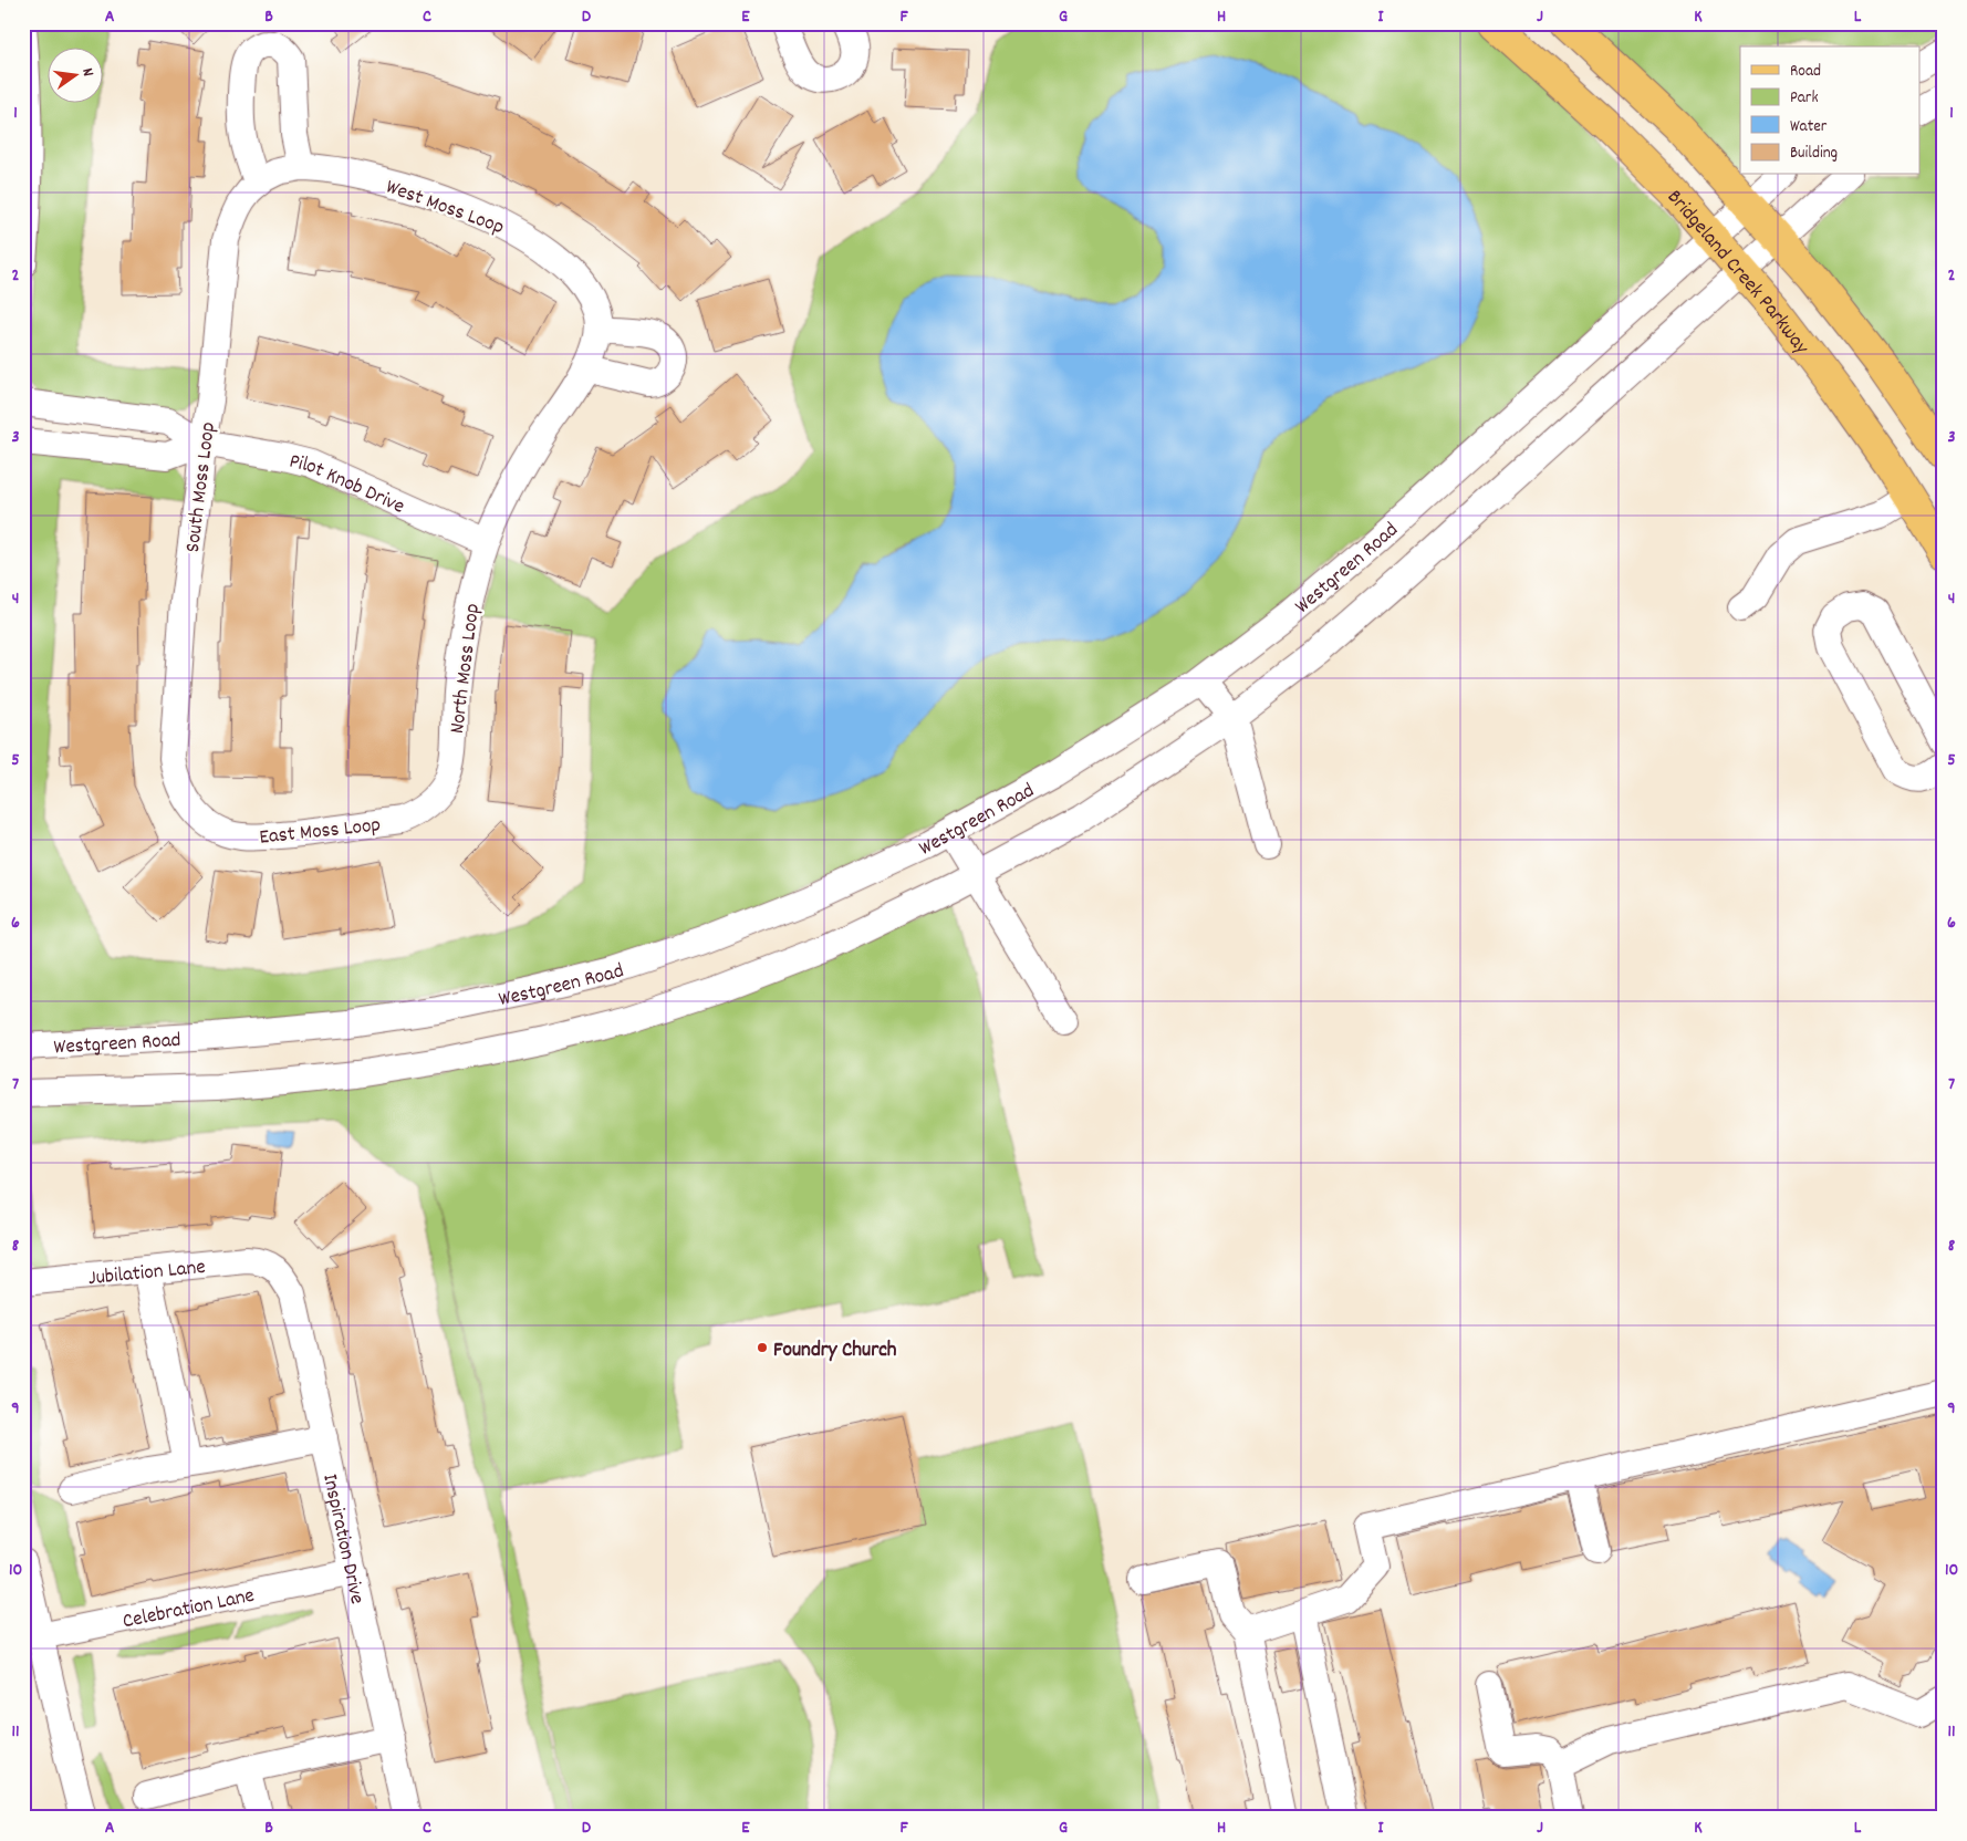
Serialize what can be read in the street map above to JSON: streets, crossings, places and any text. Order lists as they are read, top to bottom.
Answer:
{
  "streets": {
    "main road": ["Bridgeland Creek Parkway"],
    "street": [
      "West Moss Loop",
      "Pilot Knob Drive",
      "South Moss Loop",
      "Westgreen Road",
      "North Moss Loop",
      "East Moss Loop",
      "Jubilation Lane",
      "Inspiration Drive",
      "Celebration Lane"
    ]
  },
  "crossings": [
    ["West Moss Loop", "South Moss Loop"],
    ["West Moss Loop", "North Moss Loop"],
    ["Bridgeland Creek Parkway", "Westgreen Road"],
    ["Pilot Knob Drive", "South Moss Loop"],
    ["Pilot Knob Drive", "North Moss Loop"],
    ["South Moss Loop", "East Moss Loop"],
    ["North Moss Loop", "East Moss Loop"],
    ["Jubilation Lane", "Inspiration Drive"],
    ["Inspiration Drive", "Celebration Lane"]
  ],
  "places": ["Foundry Church"],
  "legend": [
    "Road",
    "Park",
    "Water",
    "Building"
  ],
  "north": "right",
  "grid": {
    "columns": [
      "A",
      "B",
      "C",
      "D",
      "E",
      "F",
      "G",
      "H",
      "I",
      "J",
      "K",
      "L"
    ],
    "rows": [
      "1",
      "2",
      "3",
      "4",
      "5",
      "6",
      "7",
      "8",
      "9",
      "10",
      "11"
    ]
  }
}
